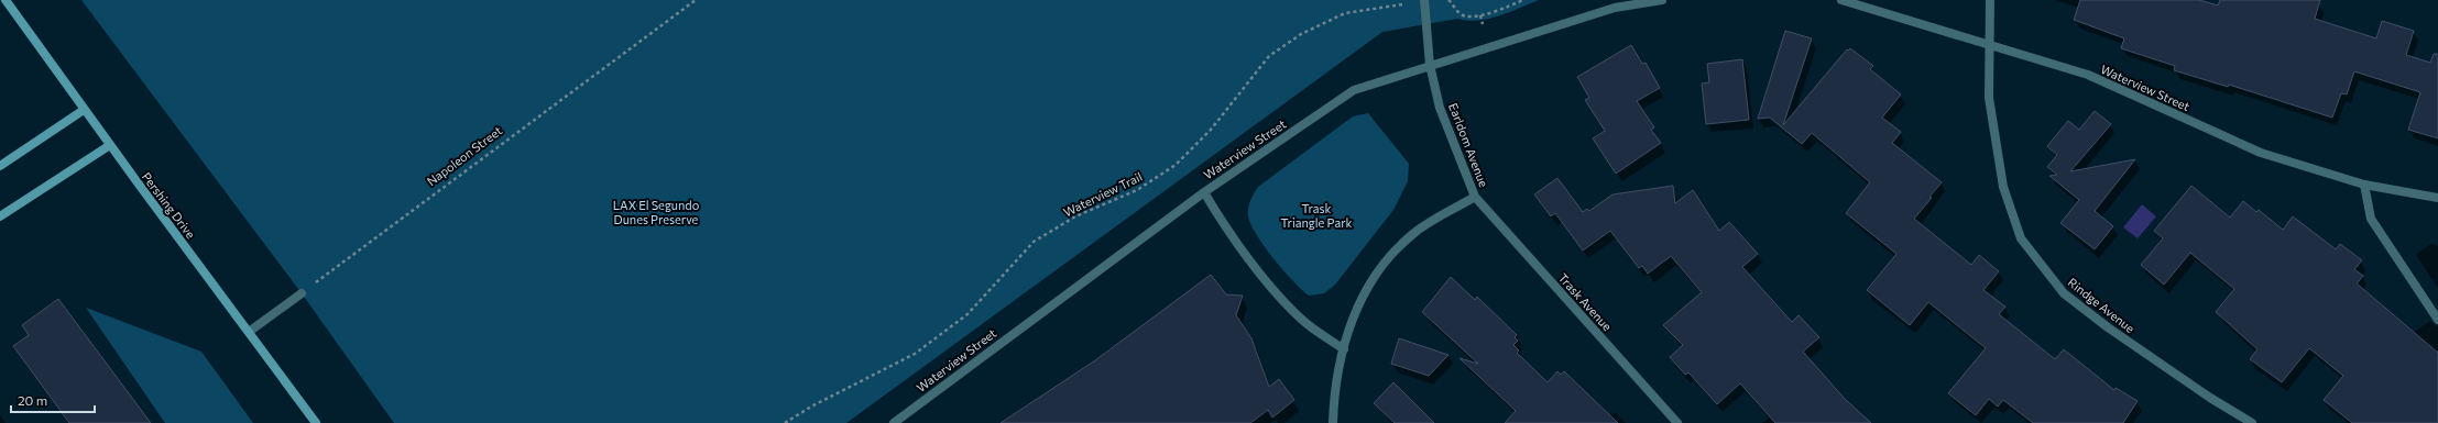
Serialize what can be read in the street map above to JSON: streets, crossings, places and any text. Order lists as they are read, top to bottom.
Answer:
{
  "streets": {
    "main road": ["Pershing Drive"],
    "street": [
      "Waterview Street",
      "Earldom Avenue",
      "Trask Avenue",
      "Rindge Avenue"
    ],
    "path": ["Napoleon Street", "Waterview Trail"]
  },
  "crossings": [
    ["Waterview Street", "Earldom Avenue"],
    ["Waterview Street", "Rindge Avenue"],
    ["Earldom Avenue", "Trask Avenue"]
  ],
  "parks": ["LAX El Segundo Dunes Preserve", "Trask Triangle Park"],
  "scale_bar": "20 m"
}
